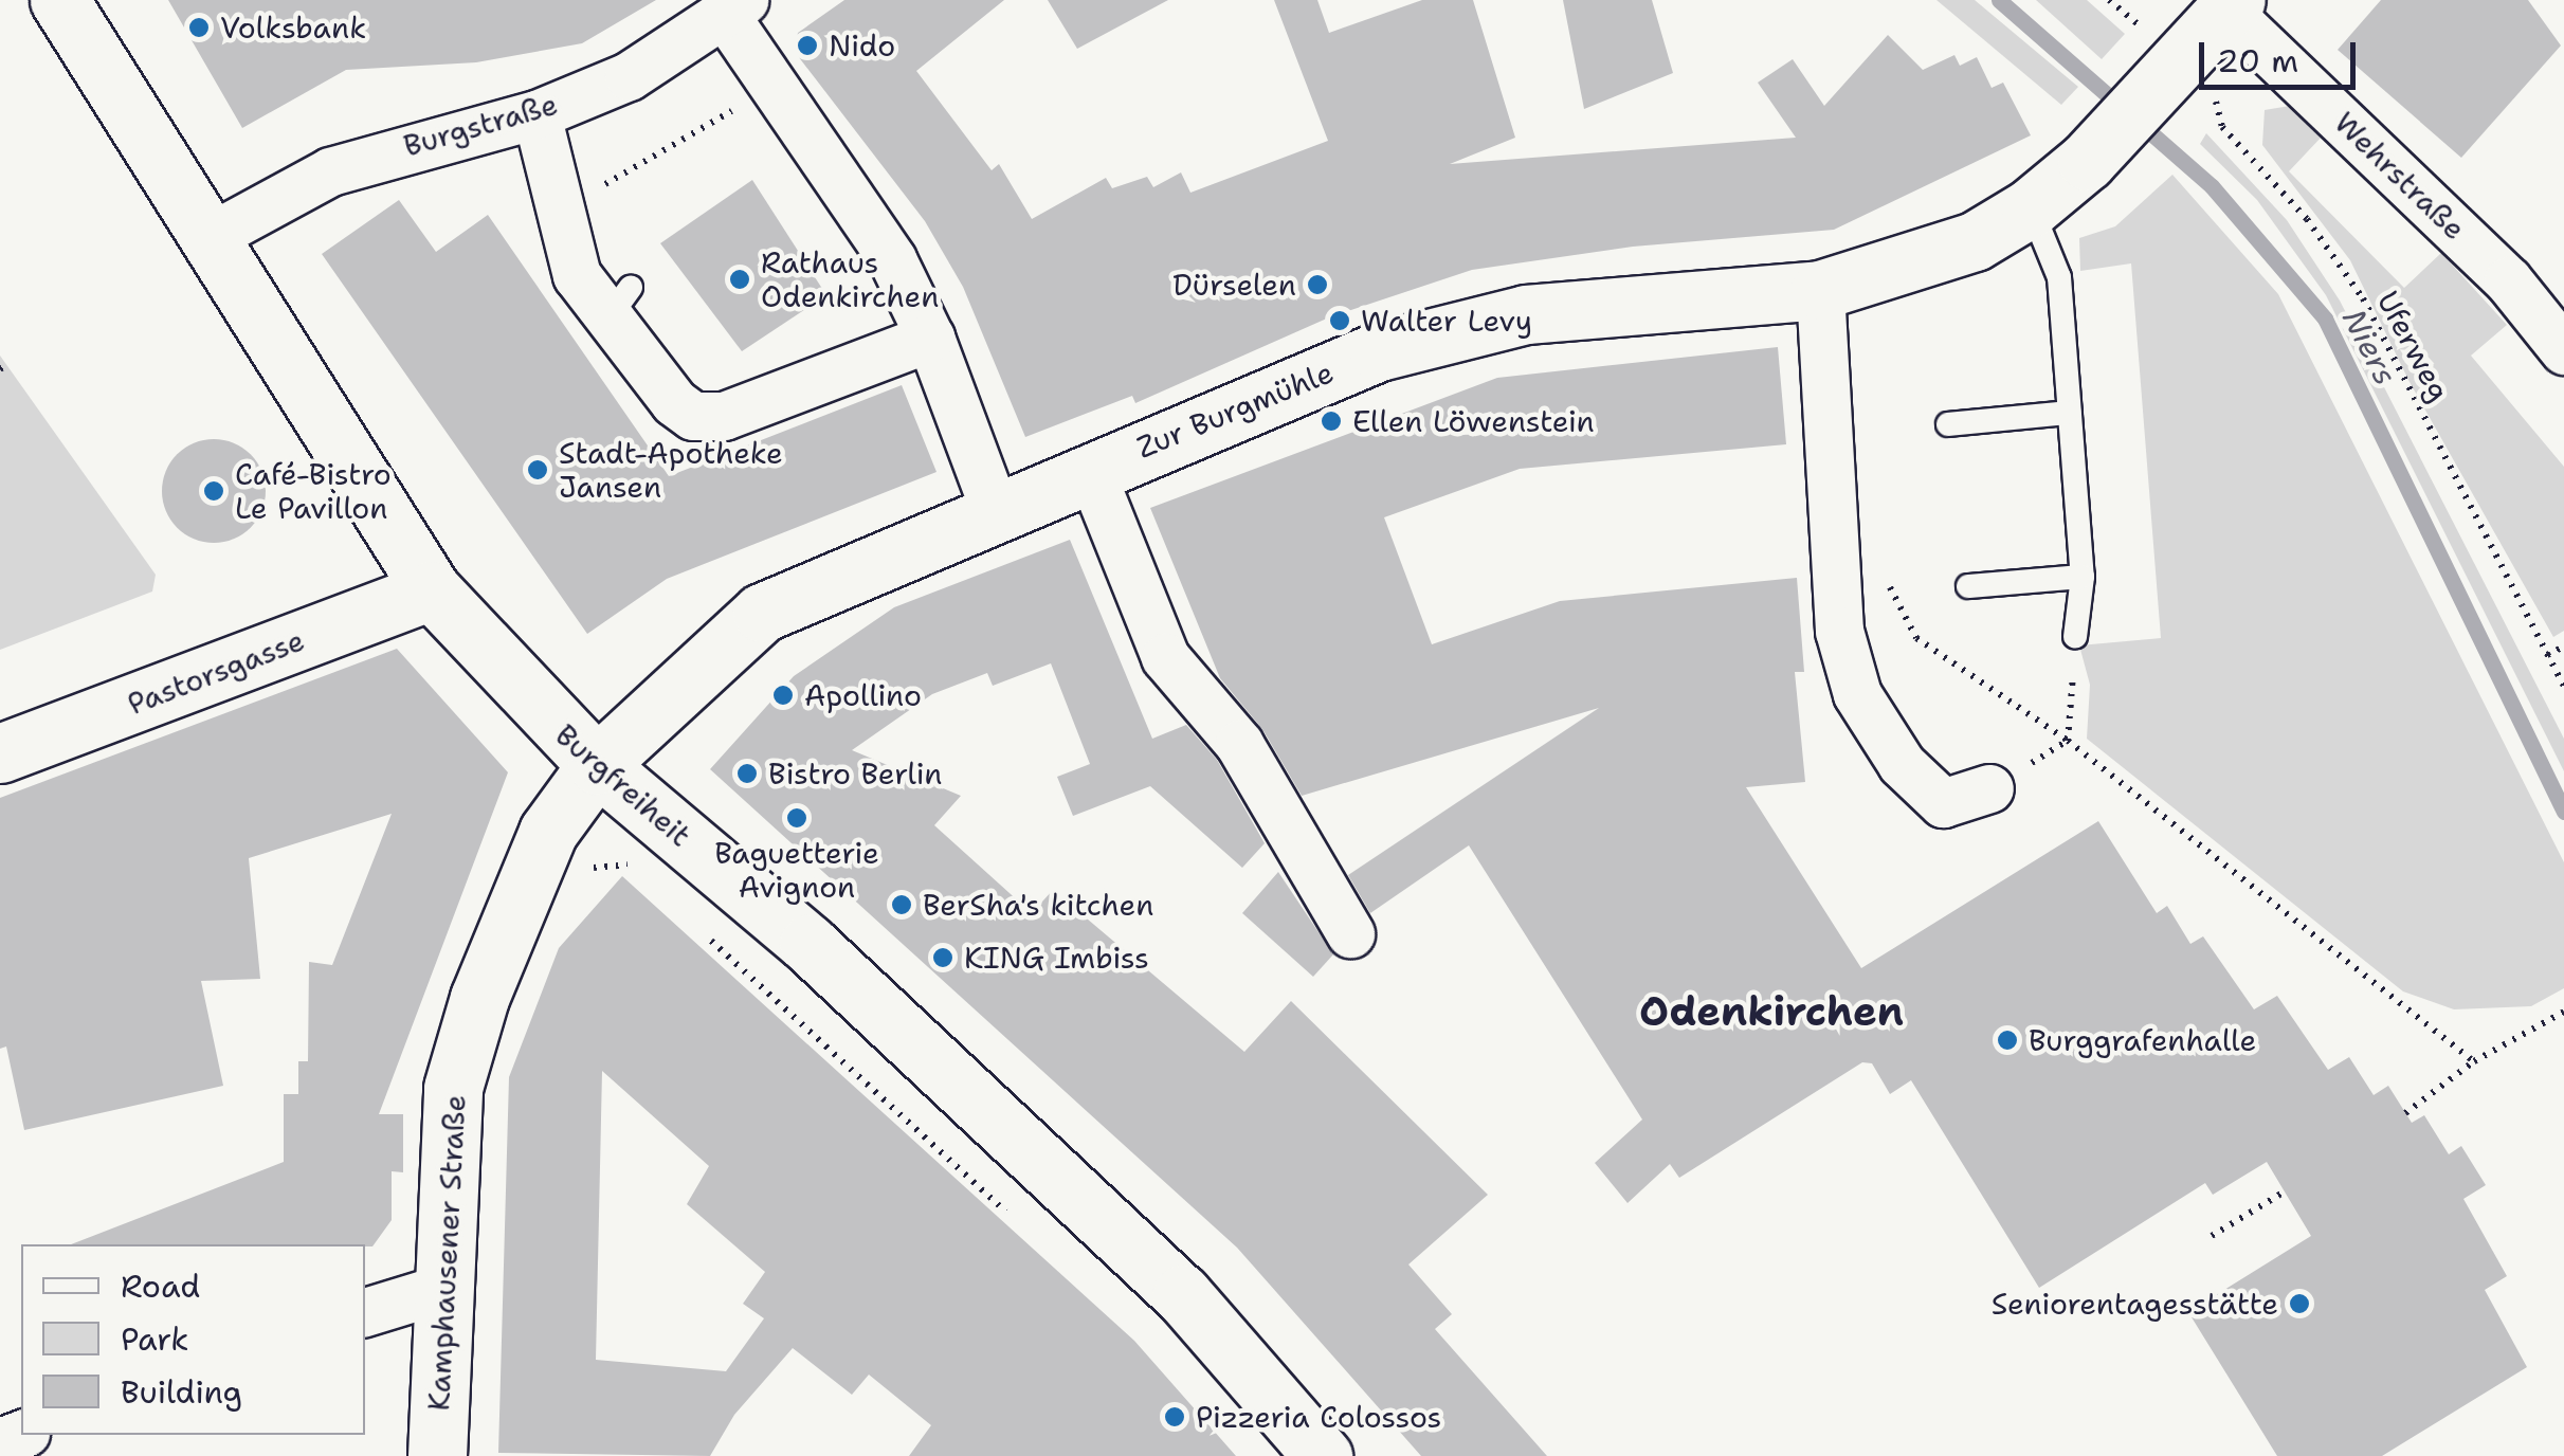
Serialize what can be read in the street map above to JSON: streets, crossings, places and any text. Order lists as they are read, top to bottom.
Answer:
{
  "streets": {
    "main road": [
      "Zur Burgmühle",
      "Pastorsgasse",
      "Burgfreiheit",
      "Kamphausener Straße"
    ],
    "street": ["Burgstraße", "Wehrstraße"],
    "path": ["Uferweg"]
  },
  "crossings": [
    ["Burgstraße", "Burgfreiheit"],
    ["Wehrstraße", "Zur Burgmühle"],
    ["Uferweg", "Zur Burgmühle"],
    ["Zur Burgmühle", "Burgfreiheit"],
    ["Zur Burgmühle", "Kamphausener Straße"],
    ["Pastorsgasse", "Burgfreiheit"],
    ["Burgfreiheit", "Kamphausener Straße"]
  ],
  "districts": ["Odenkirchen"],
  "water": ["Niers"],
  "places": [
    "Volksbank",
    "Nido",
    "Rathaus Odenkirchen",
    "Dürselen",
    "Walter Levy",
    "Ellen Löwenstein",
    "Stadt-Apotheke Jansen",
    "Café-Bistro Le Pavillon",
    "Apollino",
    "Bistro Berlin",
    "Baguetterie Avignon",
    "BerSha's kitchen",
    "KING Imbiss",
    "Burggrafenhalle",
    "Seniorentagesstätte",
    "Pizzeria Colossos"
  ],
  "legend": ["Road", "Park", "Building"],
  "scale_bar": "20 m"
}
